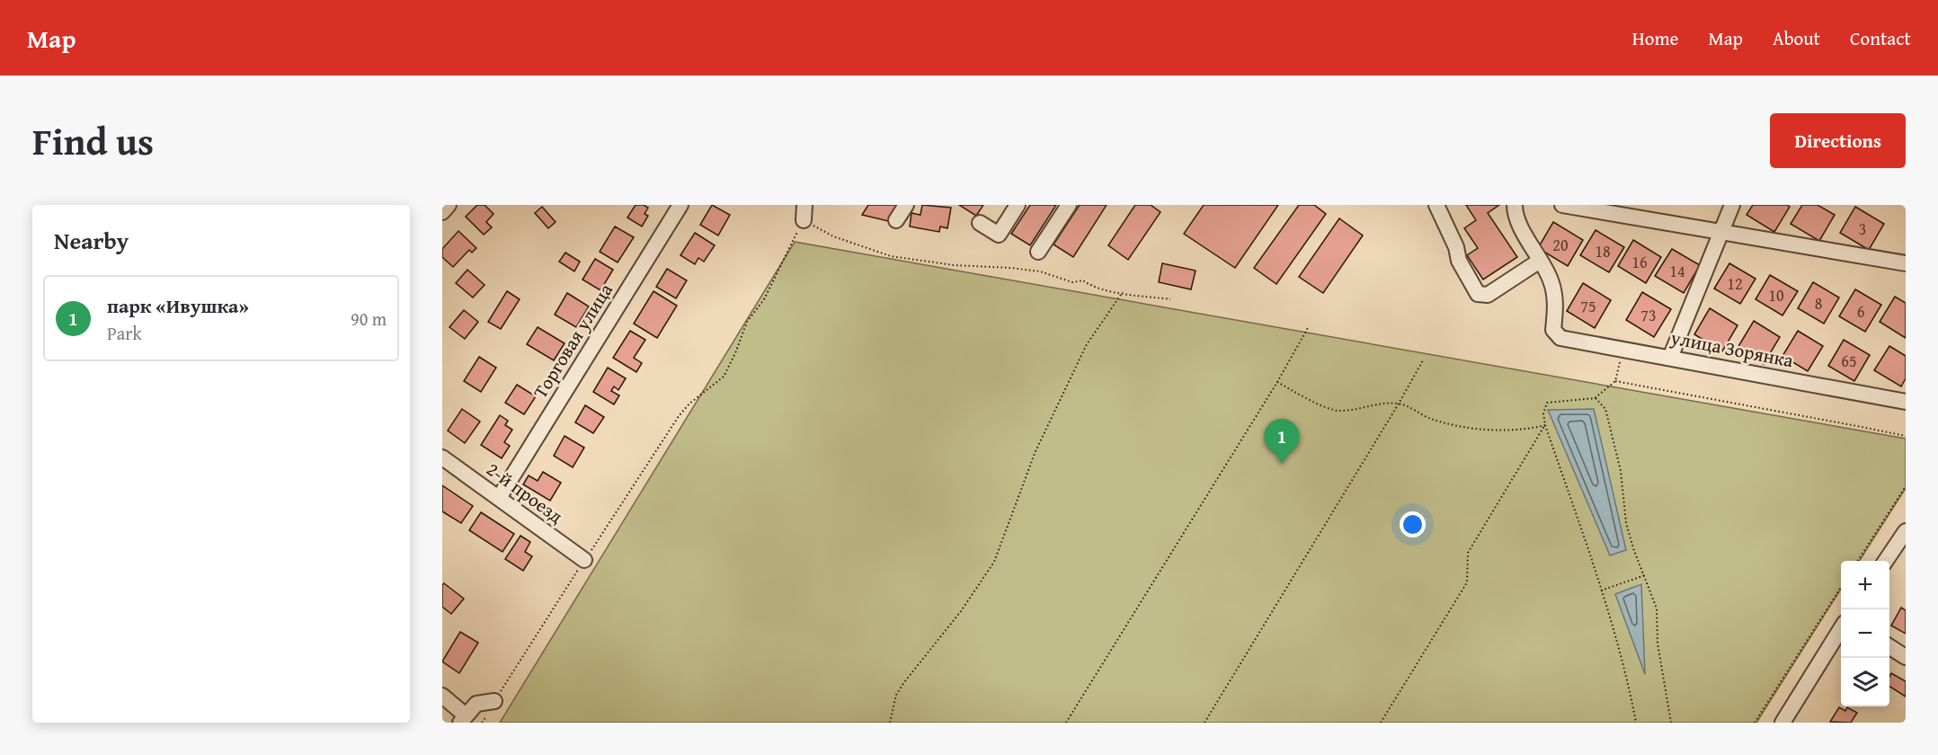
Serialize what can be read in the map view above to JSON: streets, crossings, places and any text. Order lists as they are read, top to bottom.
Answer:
{
  "streets": {
    "street": ["Торговая улица", "улица Зорянка", "2-й проезд"]
  },
  "crossings": [
    ["Торговая улица", "2-й проезд"]
  ],
  "house_numbers": [
    "3",
    "20",
    "18",
    "16",
    "14",
    "12",
    "10",
    "8",
    "75",
    "6",
    "73",
    "65"
  ],
  "page": {
    "header": "Map",
    "nav": [
      "Home",
      "Map",
      "About",
      "Contact"
    ],
    "title": "Find us",
    "buttons": "Directions",
    "heading": "Nearby",
    "list": [
      {
        "mark": "1",
        "name": "парк «Ивушка»",
        "note": "Park",
        "value": "90 m"
      }
    ],
    "pins": "1",
    "map_buttons": ["+", "−"]
  }
}
